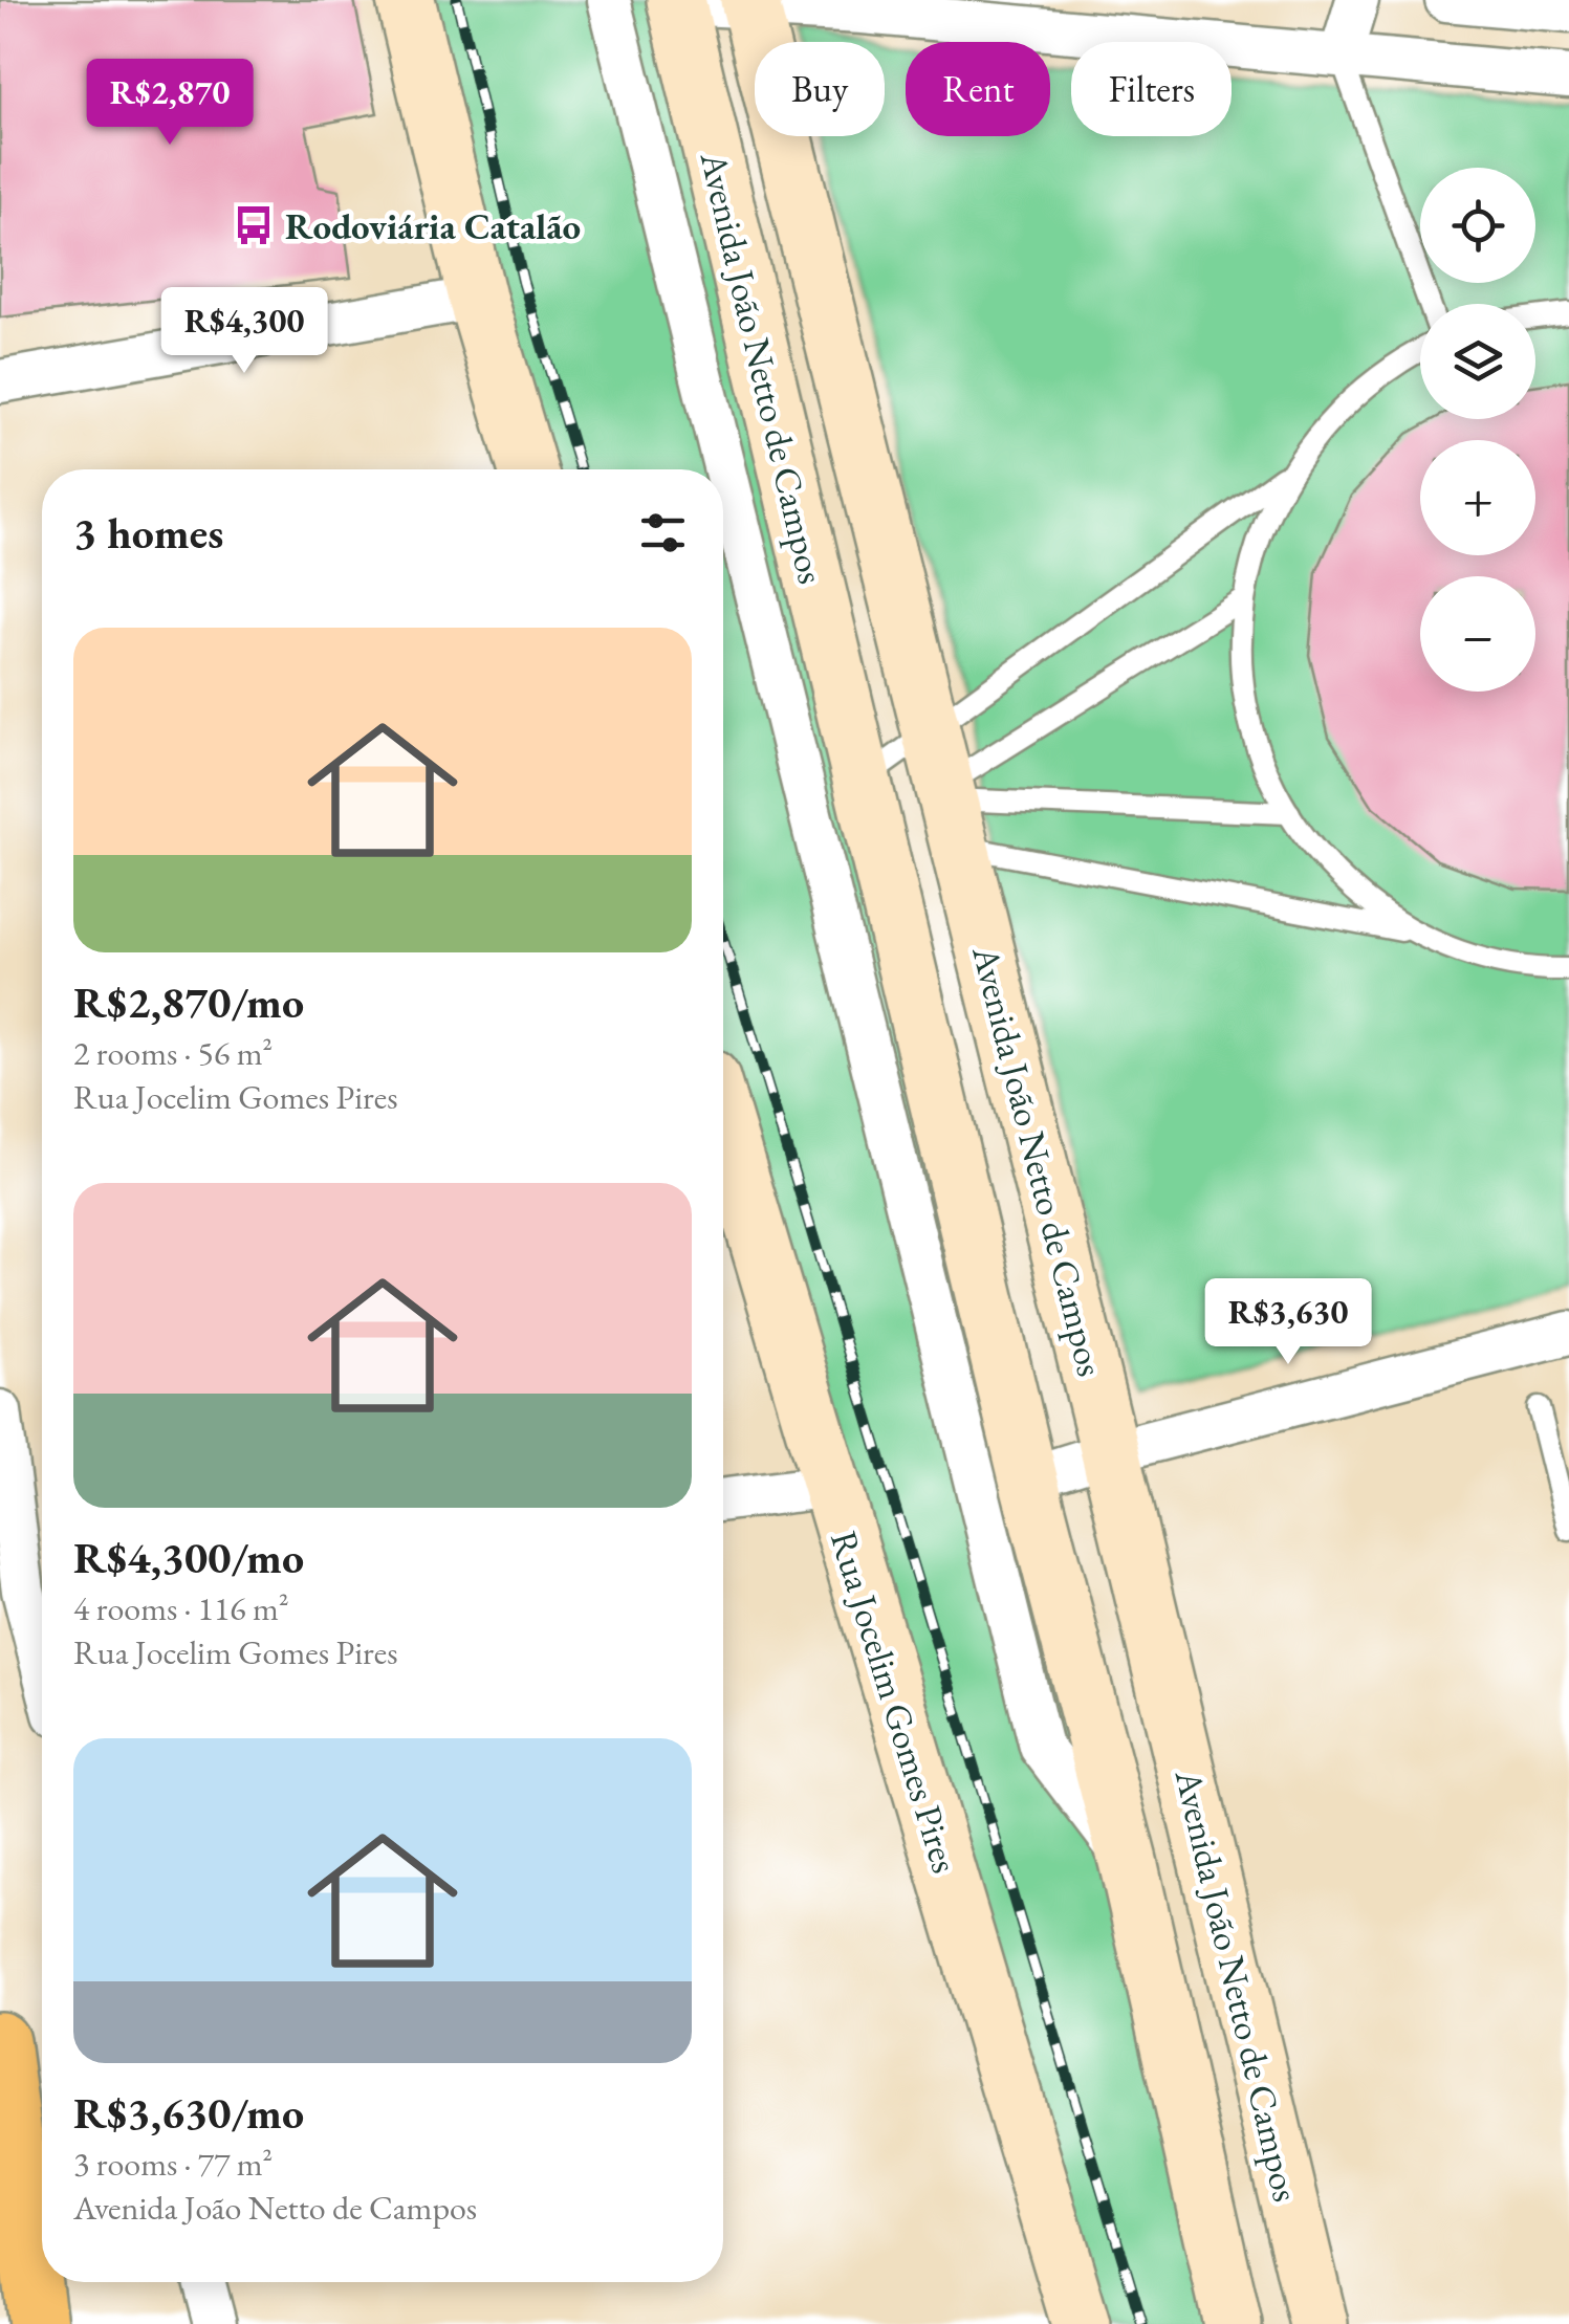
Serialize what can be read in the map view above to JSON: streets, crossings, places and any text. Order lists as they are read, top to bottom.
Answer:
{
  "streets": {
    "street": ["Avenida João Netto de Campos", "Rua Jocelim Gomes Pires"]
  },
  "places": {
    "bus stop": ["Rodoviária Catalão"]
  },
  "page": {
    "chip": ["Buy", "Rent", "Filters"],
    "price": ["R$2,870", "R$4,300", "R$3,630"],
    "map_buttons": ["+", "−"],
    "heading": "3 homes",
    "list": [
      {
        "name": "R$2,870/mo",
        "note": "2 rooms · 56 m² · Rua Jocelim Gomes Pires"
      },
      {
        "name": "R$4,300/mo",
        "note": "4 rooms · 116 m² · Rua Jocelim Gomes Pires"
      },
      {
        "name": "R$3,630/mo",
        "note": "3 rooms · 77 m² · Avenida João Netto de Campos"
      }
    ]
  }
}
